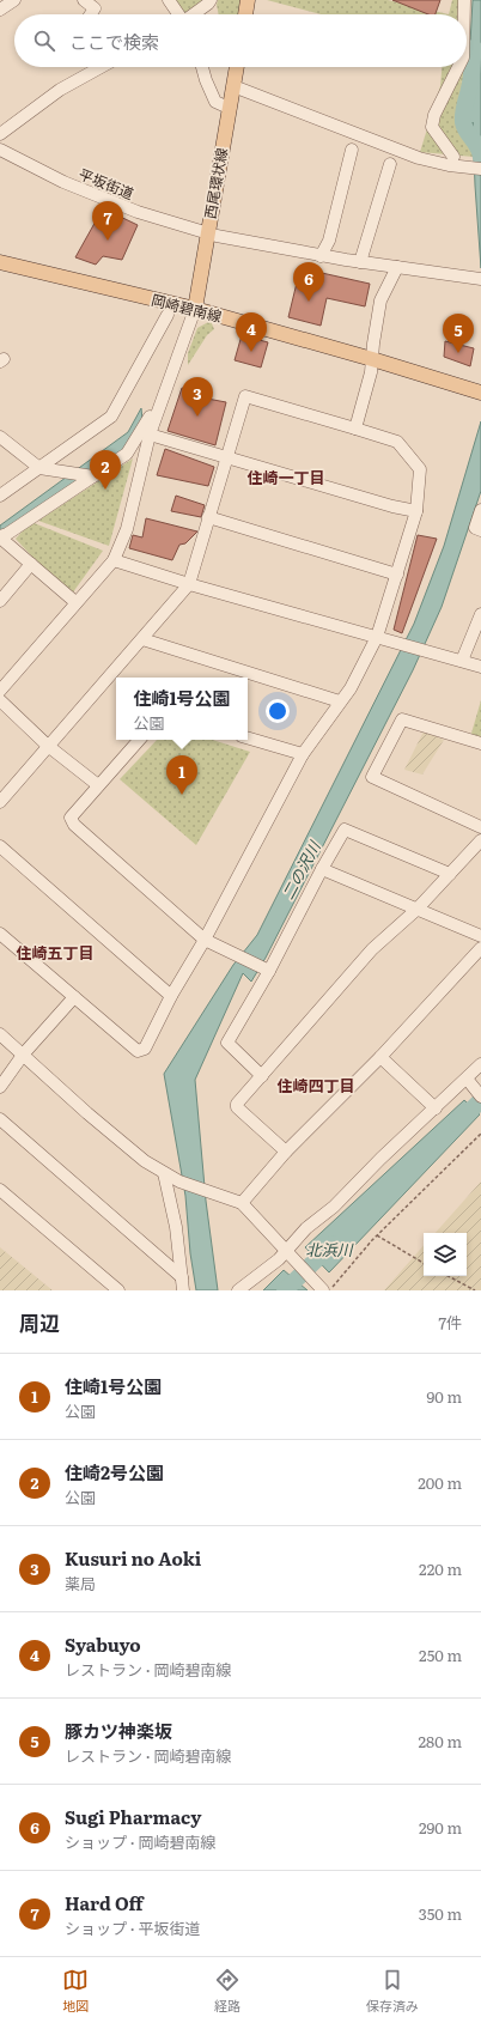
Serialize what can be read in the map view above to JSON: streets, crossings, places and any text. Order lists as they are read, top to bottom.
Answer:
{
  "streets": {
    "main road": ["西尾環状線", "岡崎碧南線"],
    "street": ["平坂街道"]
  },
  "crossings": [
    ["平坂街道", "西尾環状線"],
    ["西尾環状線", "岡崎碧南線"]
  ],
  "districts": ["住崎一丁目", "住崎五丁目", "住崎四丁目"],
  "water": ["二の沢川", "北浜川"],
  "page": {
    "search": "ここで検索",
    "pins": [
      "7",
      "6",
      "4",
      "5",
      "3",
      "2",
      "1"
    ],
    "popup": ["住崎1号公園", "公園"],
    "heading": ["周辺", "7件"],
    "list": [
      {
        "mark": "1",
        "name": "住崎1号公園",
        "note": "公園",
        "value": "90 m"
      },
      {
        "mark": "2",
        "name": "住崎2号公園",
        "note": "公園",
        "value": "200 m"
      },
      {
        "mark": "3",
        "name": "Kusuri no Aoki",
        "note": "薬局",
        "value": "220 m"
      },
      {
        "mark": "4",
        "name": "Syabuyo",
        "note": "レストラン · 岡崎碧南線",
        "value": "250 m"
      },
      {
        "mark": "5",
        "name": "豚カツ神楽坂",
        "note": "レストラン · 岡崎碧南線",
        "value": "280 m"
      },
      {
        "mark": "6",
        "name": "Sugi Pharmacy",
        "note": "ショップ · 岡崎碧南線",
        "value": "290 m"
      },
      {
        "mark": "7",
        "name": "Hard Off",
        "note": "ショップ · 平坂街道",
        "value": "350 m"
      }
    ],
    "nav": ["地図", "経路", "保存済み"]
  }
}
